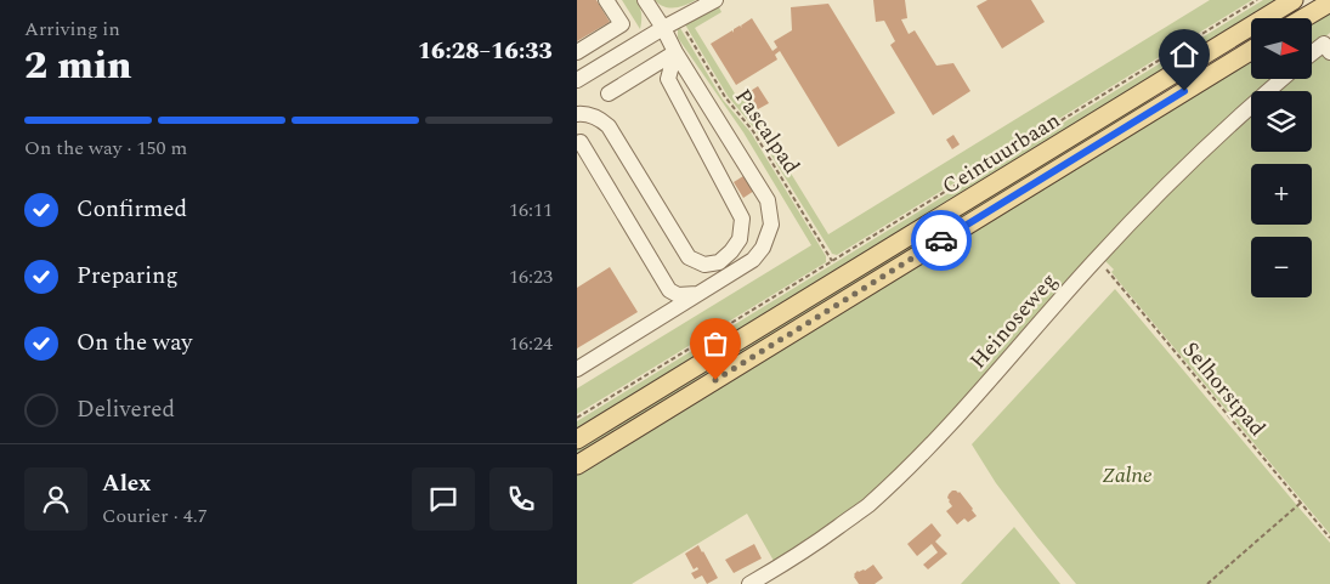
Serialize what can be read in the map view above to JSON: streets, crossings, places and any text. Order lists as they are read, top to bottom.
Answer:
{
  "streets": {
    "main road": ["Ceintuurbaan"],
    "street": ["Heinoseweg"],
    "path": ["Pascalpad", "Selhorstpad"]
  },
  "crossings": [
    ["Pascalpad", "Ceintuurbaan"],
    ["Heinoseweg", "Selhorstpad"]
  ],
  "parks": ["Zalne"],
  "north": "right",
  "page": {
    "heading": ["2 min", "Arriving in", "16:28–16:33"],
    "panel": ["Alex", "Courier · 4.7"],
    "map_buttons": ["+", "−"],
    "bar": "On the way · 150 m",
    "list": [
      ["Confirmed", "16:11"],
      ["Preparing", "16:23"],
      ["On the way", "16:24"],
      "Delivered"
    ]
  }
}
